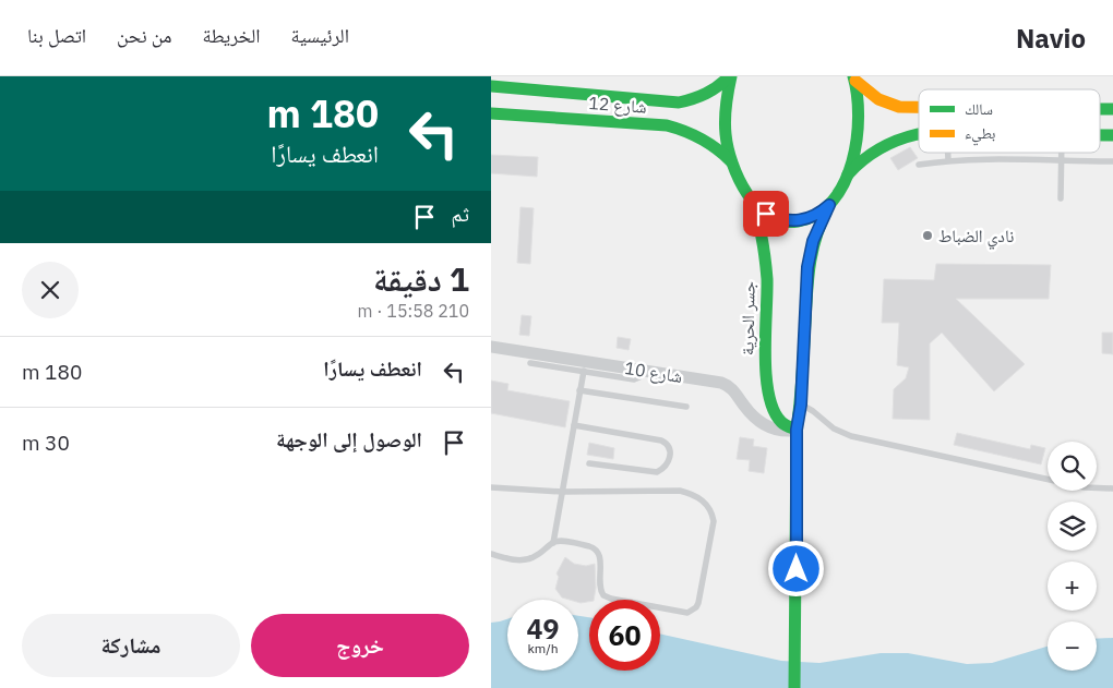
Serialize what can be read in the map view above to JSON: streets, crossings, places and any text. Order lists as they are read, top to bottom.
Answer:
{
  "streets": {
    "main road": ["شارع 12", "جسر الحرية"],
    "street": ["شارع 10"]
  },
  "crossings": [
    ["جسر الحرية", "شارع 10"]
  ],
  "places": ["نادي الضباط"],
  "legend": ["سالك", "بطيء"],
  "page": {
    "header": "Navio",
    "nav": [
      "الرئيسية",
      "الخريطة",
      "من نحن",
      "اتصل بنا"
    ],
    "turn": ["180 m", "انعطف يسارًا"],
    "then": "ثم",
    "heading": ["1 دقيقة", "210 m · 15:58"],
    "list": [
      {
        "name": "انعطف يسارًا",
        "value": "180 m"
      },
      {
        "name": "الوصول إلى الوجهة",
        "value": "30 m"
      }
    ],
    "map_buttons": ["+", "−"],
    "speed": "49 km/h",
    "limit": "60",
    "buttons": ["خروج", "مشاركة"]
  }
}
